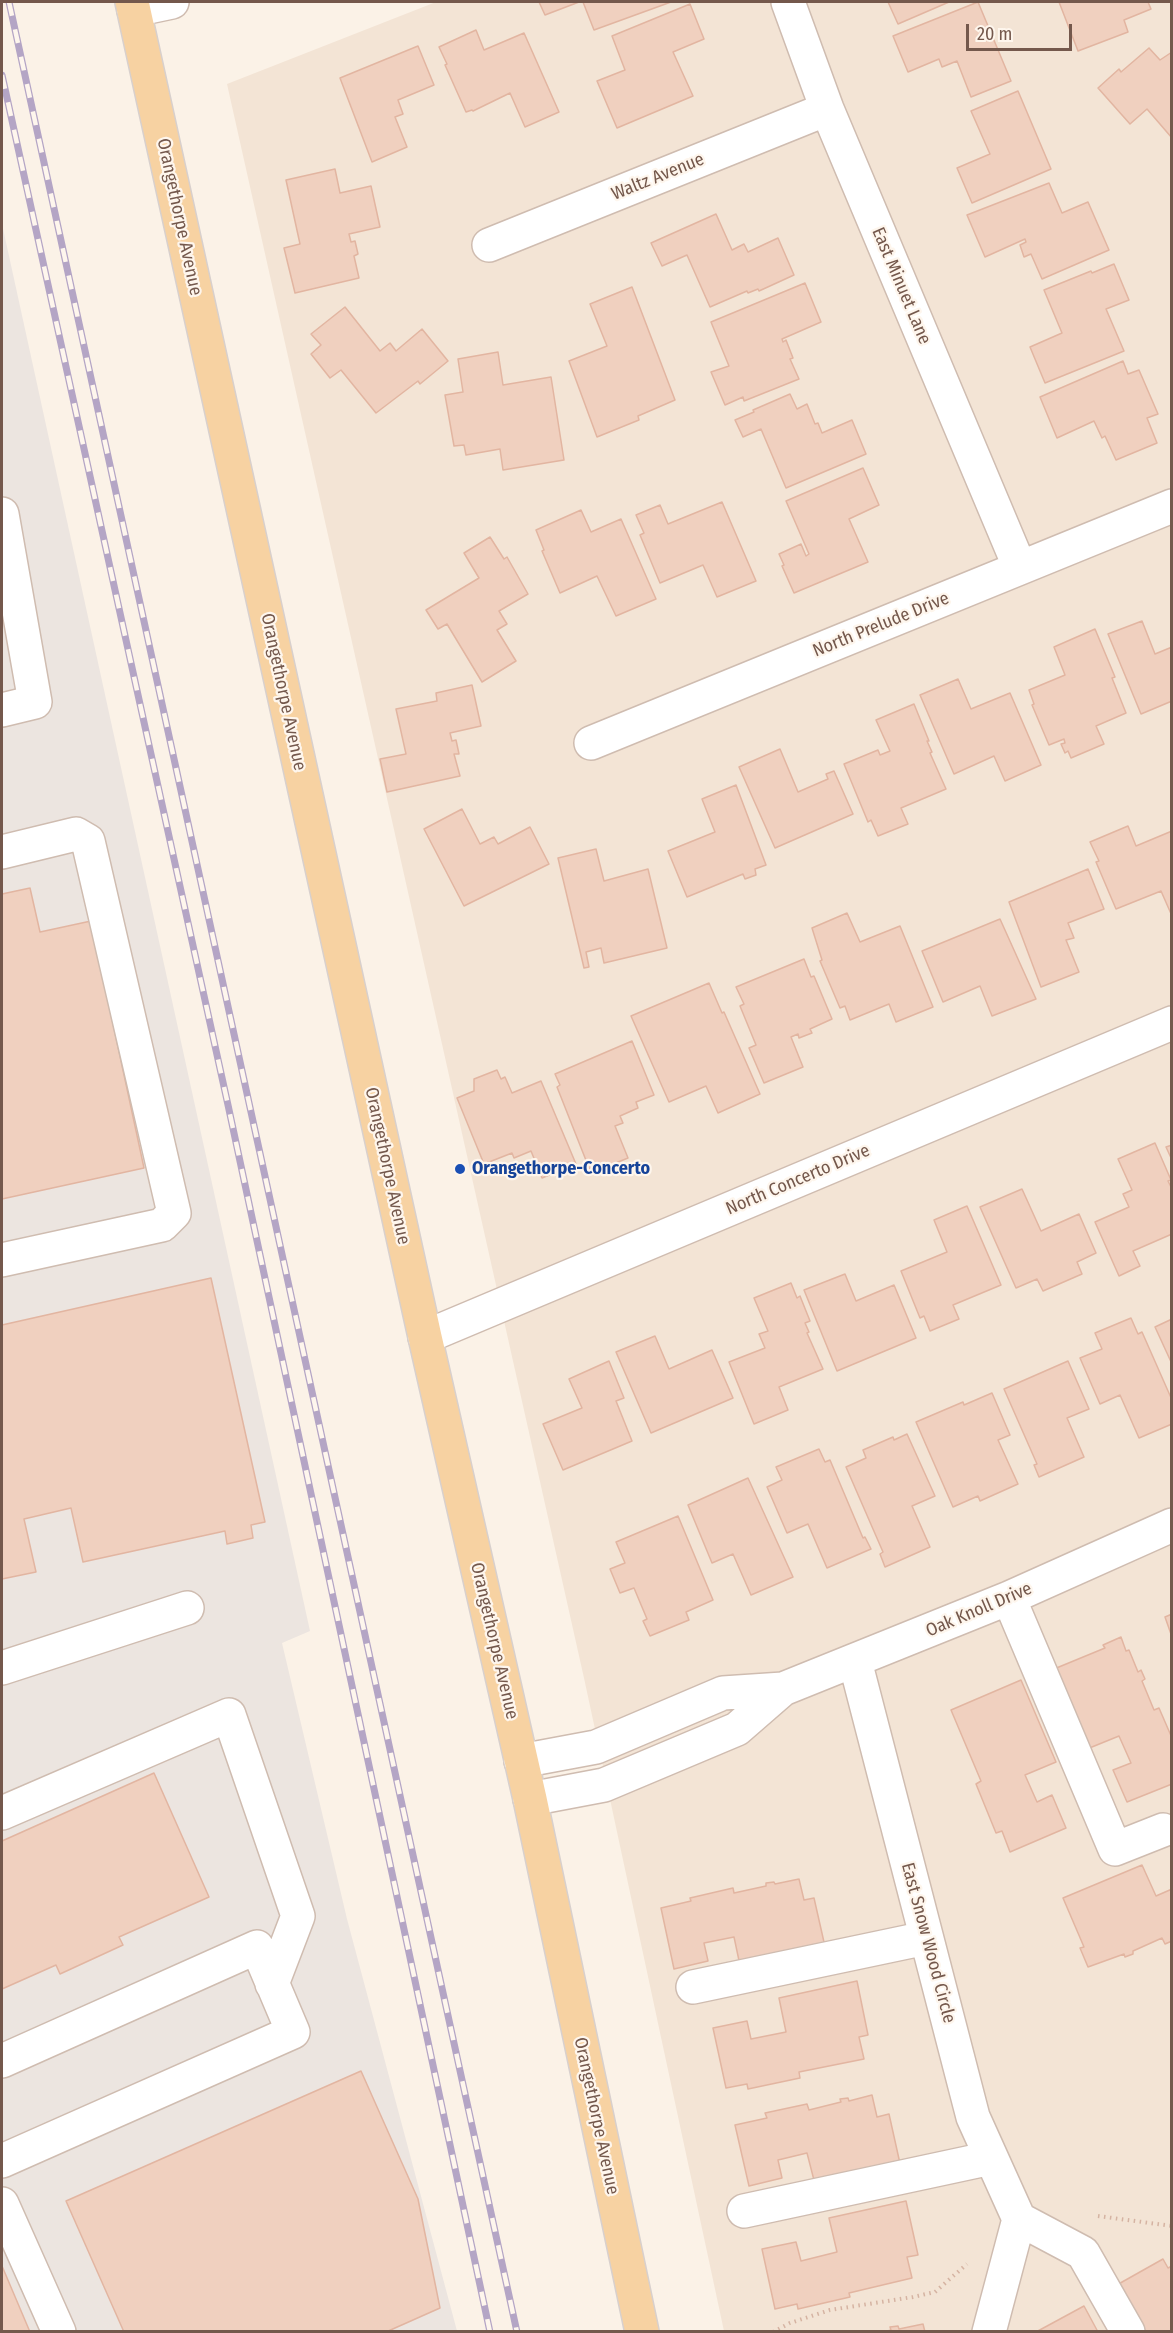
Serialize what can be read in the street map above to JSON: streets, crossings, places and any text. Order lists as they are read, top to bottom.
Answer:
{
  "streets": {
    "main road": ["Orangethorpe Avenue"],
    "street": [
      "Waltz Avenue",
      "East Minuet Lane",
      "North Prelude Drive",
      "North Concerto Drive",
      "Oak Knoll Drive",
      "East Snow Wood Circle"
    ]
  },
  "crossings": [
    ["Waltz Avenue", "East Minuet Lane"],
    ["Orangethorpe Avenue", "North Concerto Drive"],
    ["Orangethorpe Avenue", "Oak Knoll Drive"],
    ["East Minuet Lane", "North Prelude Drive"],
    ["Oak Knoll Drive", "East Snow Wood Circle"]
  ],
  "places": ["Orangethorpe-Concerto"],
  "scale_bar": "20 m"
}
